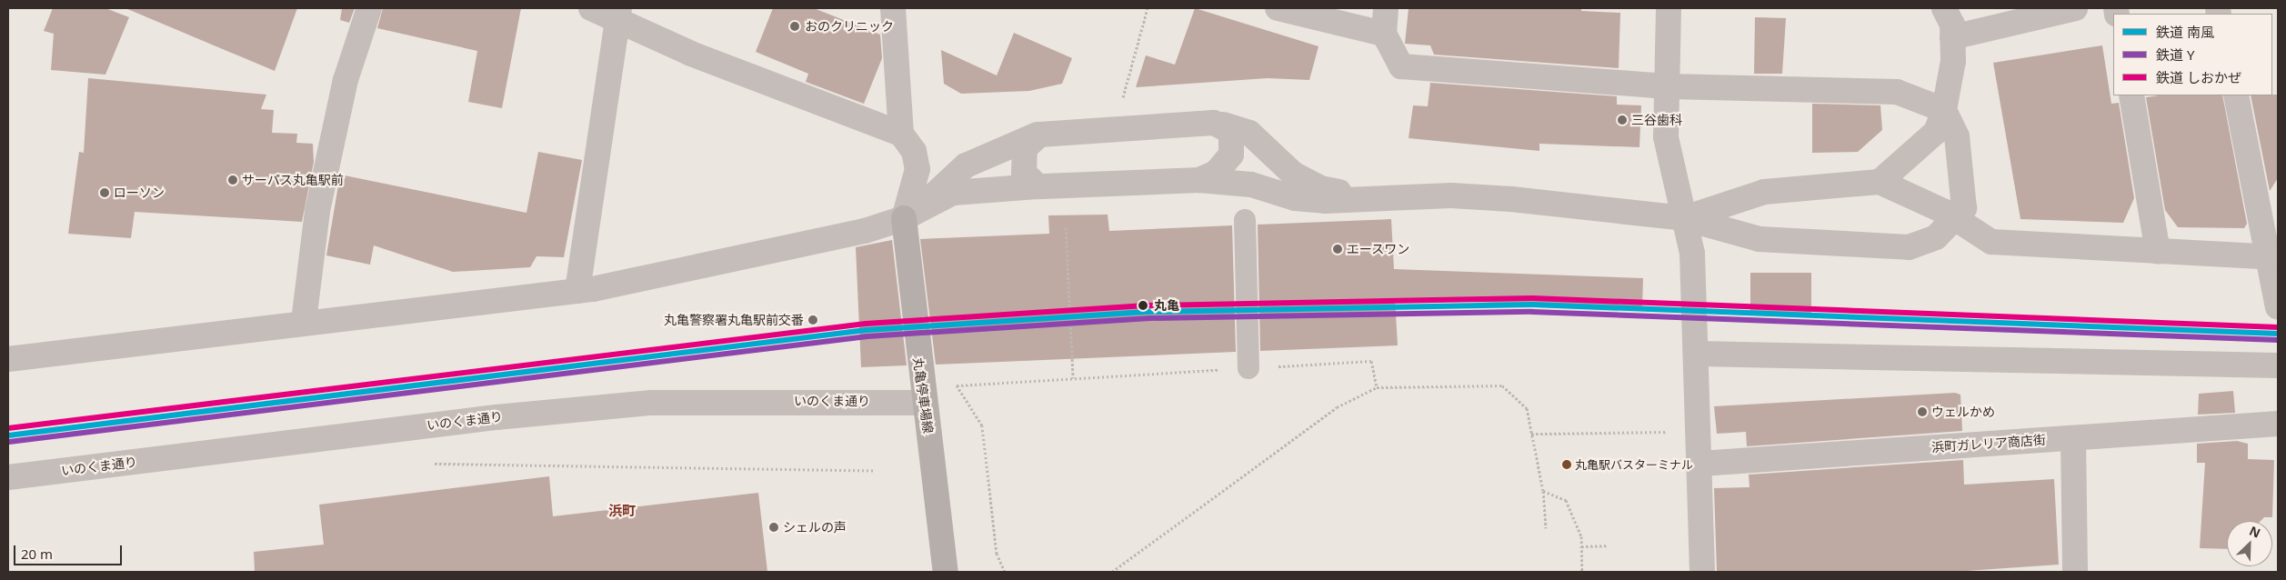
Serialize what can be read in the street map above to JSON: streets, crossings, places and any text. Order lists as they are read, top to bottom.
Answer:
{
  "streets": {
    "main road": ["丸亀停車場線"],
    "street": ["いのくま通り", "浜町ガレリア商店街"]
  },
  "crossings": [
    ["丸亀停車場線", "いのくま通り"]
  ],
  "districts": ["浜町"],
  "places": [
    "おのクリニック",
    "三谷歯科",
    "サーパス丸亀駅前",
    "ローソン",
    "エースワン",
    "丸亀",
    "丸亀警察署丸亀駅前交番",
    "ウェルかめ",
    "丸亀駅バスターミナル",
    "シェルの声"
  ],
  "lines": ["rail line しおかぜ", "rail line 南風", "rail line Y"],
  "legend": ["鉄道 南風", "鉄道 Y", "鉄道 しおかぜ"],
  "scale_bar": "20 m",
  "north": "top right"
}
